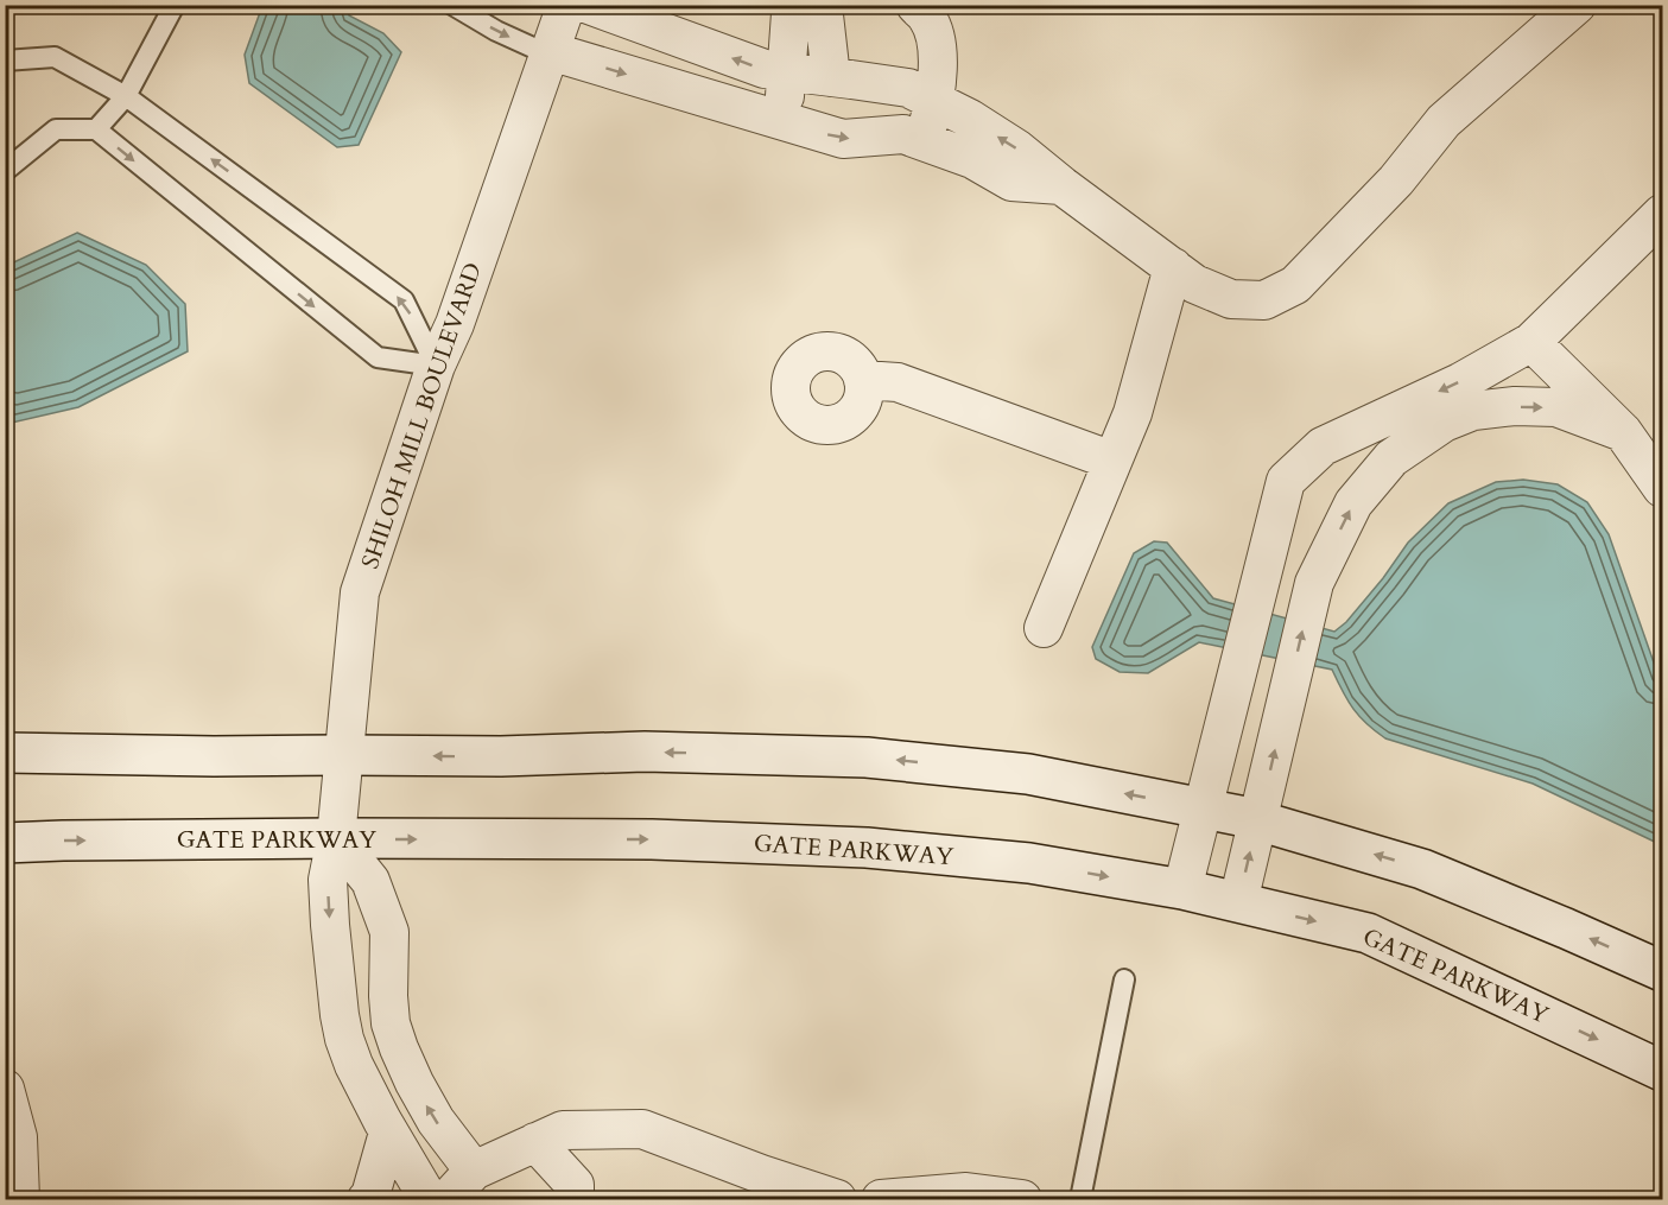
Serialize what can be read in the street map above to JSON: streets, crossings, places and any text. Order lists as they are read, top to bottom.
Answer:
{
  "streets": {
    "main road": ["GATE PARKWAY"],
    "street": ["SHILOH MILL BOULEVARD"]
  },
  "crossings": [
    ["SHILOH MILL BOULEVARD", "GATE PARKWAY"]
  ]
}
